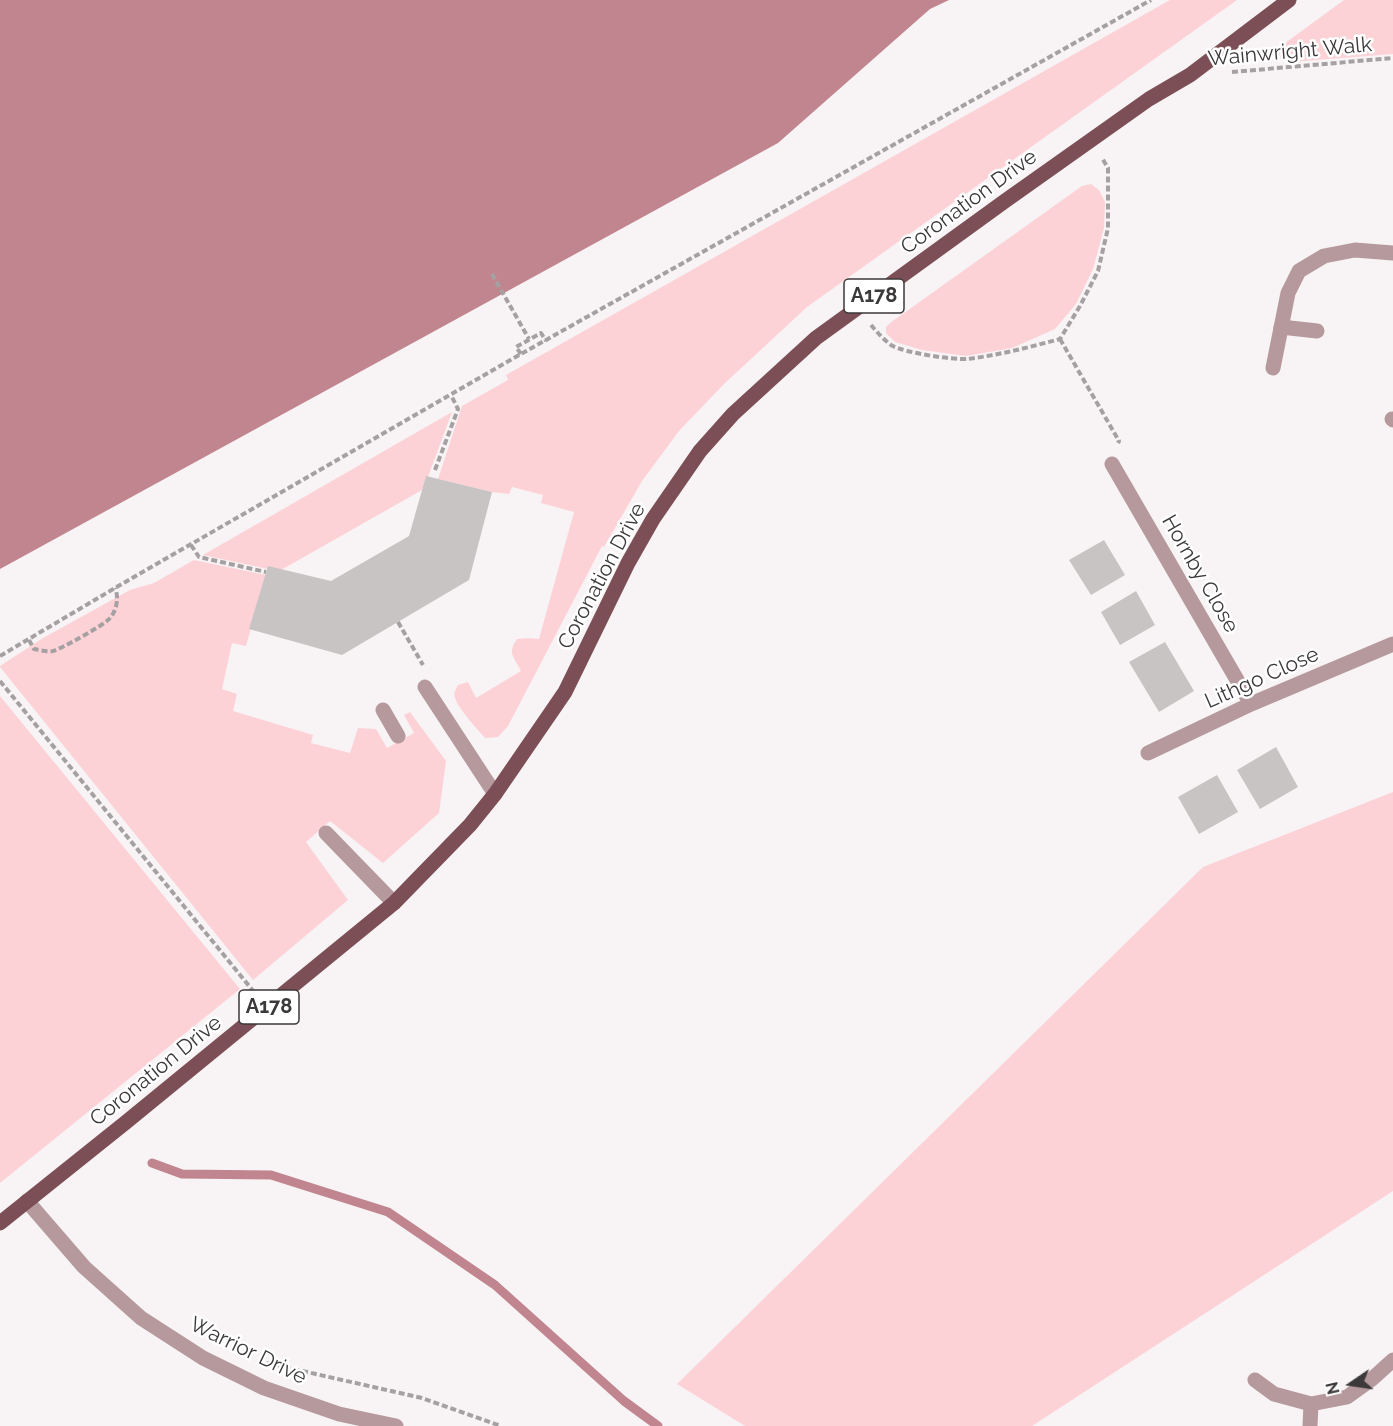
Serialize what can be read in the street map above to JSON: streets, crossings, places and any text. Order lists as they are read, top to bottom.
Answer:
{
  "streets": {
    "main road": ["Coronation Drive", "A178"],
    "street": ["Hornby Close", "Lithgo Close", "Warrior Drive"],
    "path": ["Wainwright Walk"]
  },
  "crossings": [
    ["Wainwright Walk", "Coronation Drive"],
    ["Coronation Drive", "Warrior Drive"],
    ["Hornby Close", "Lithgo Close"]
  ],
  "north": "left"
}
